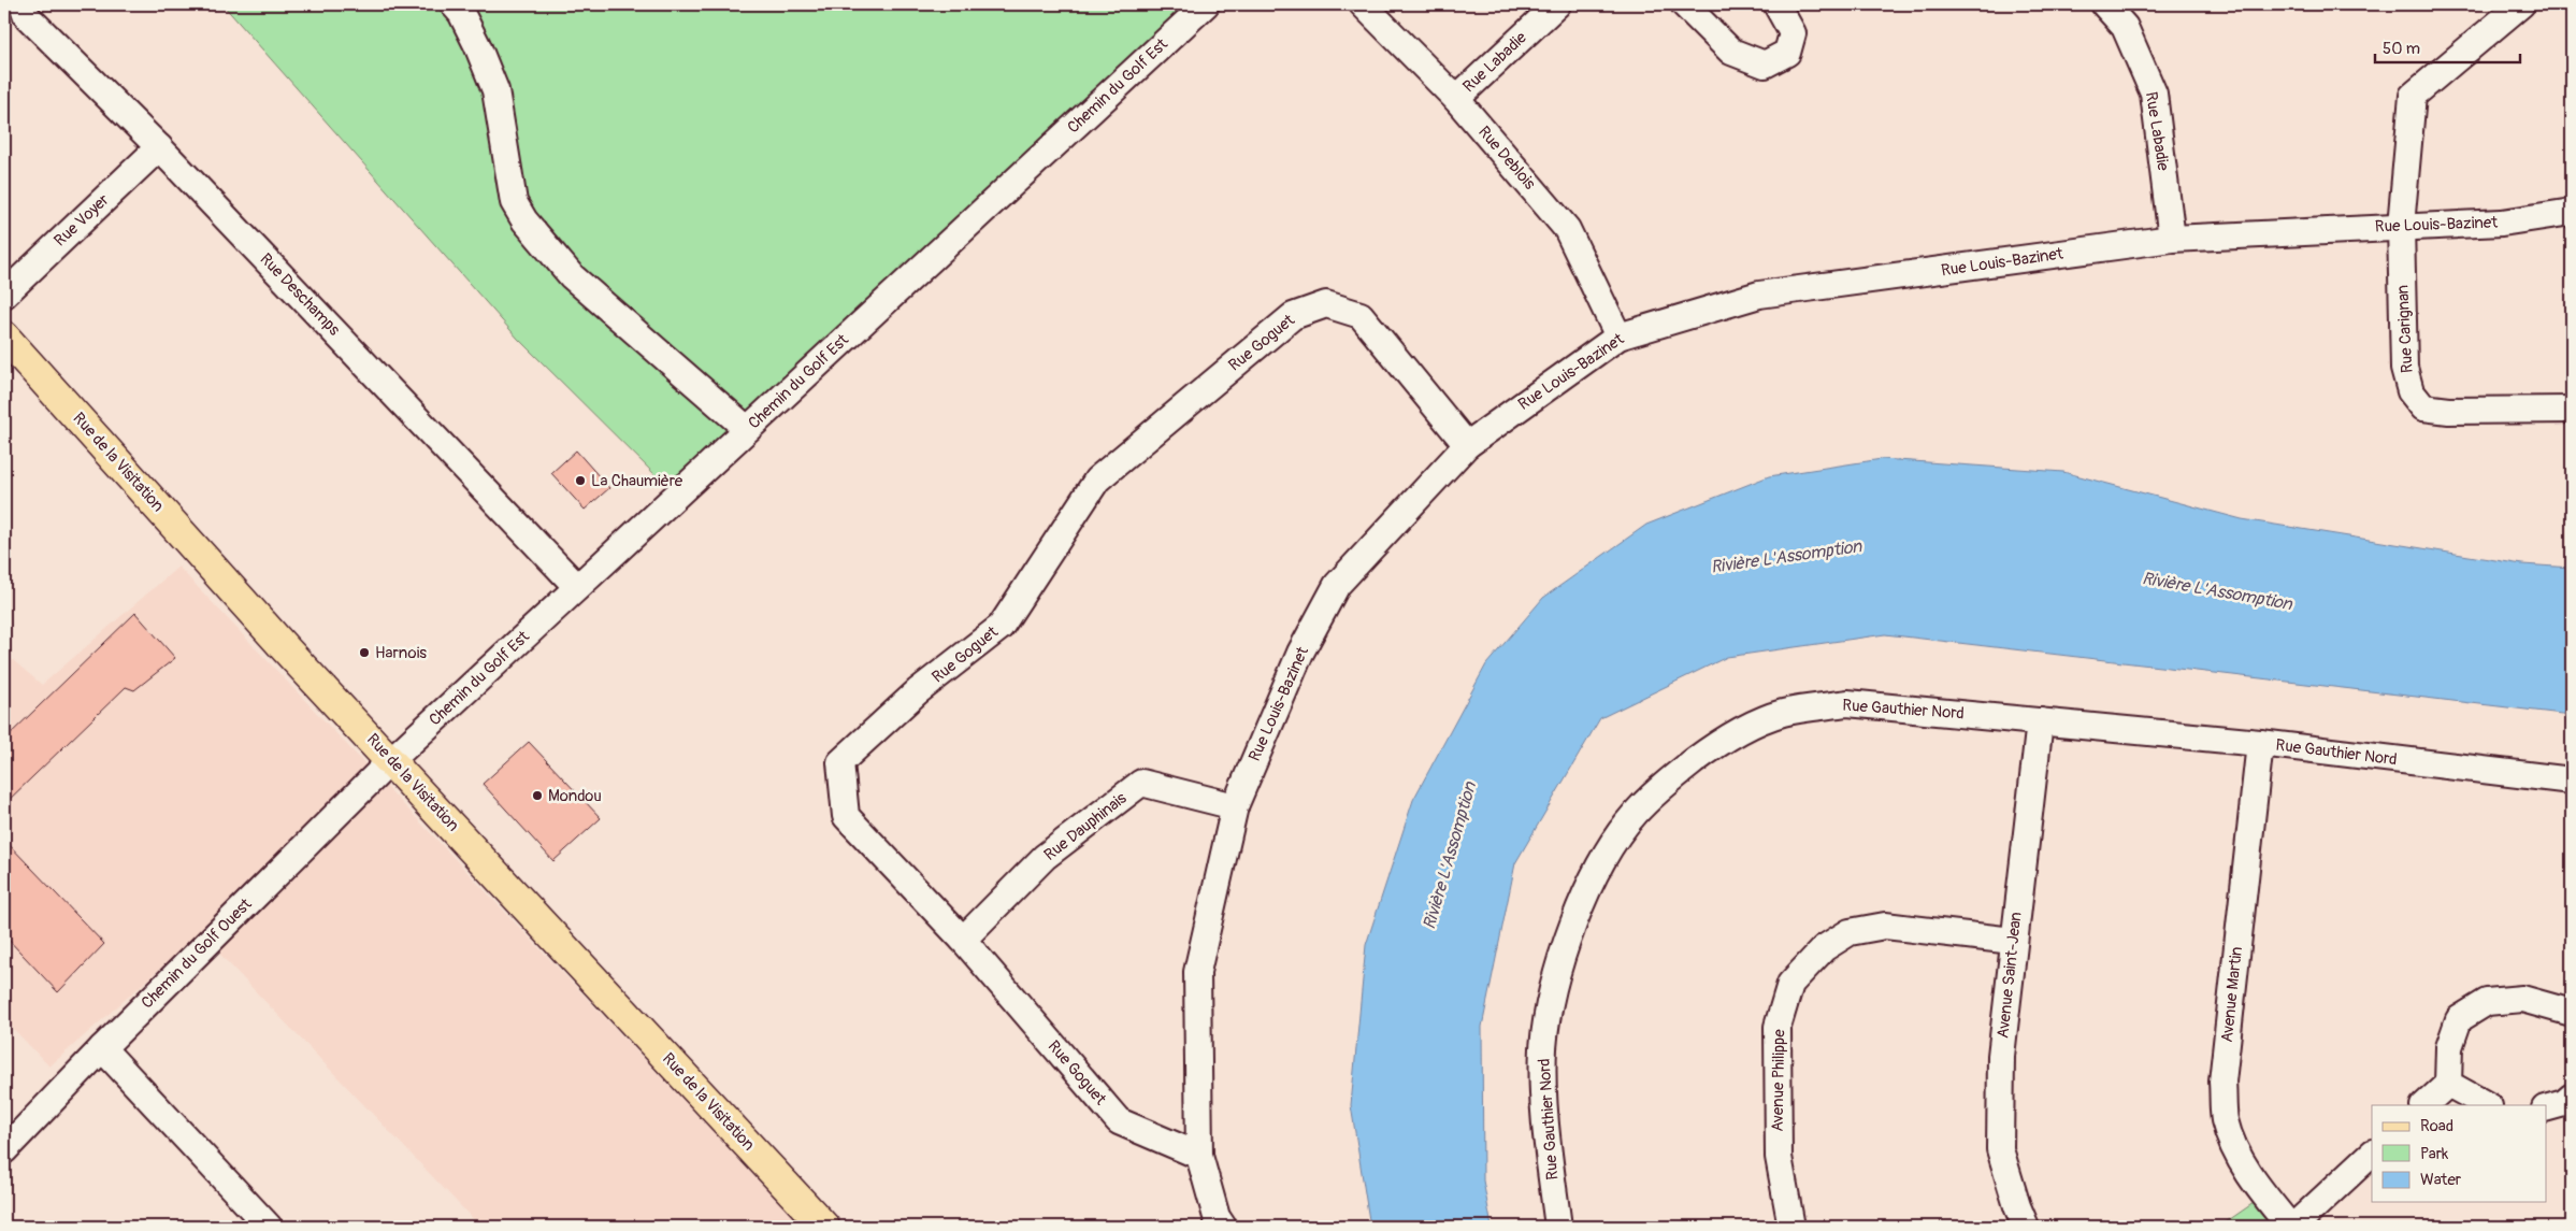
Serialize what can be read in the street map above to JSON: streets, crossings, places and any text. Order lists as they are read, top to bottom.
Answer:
{
  "streets": {
    "main road": ["Rue de la Visitation"],
    "street": [
      "Rue Labadie",
      "Chemin du Golf Est",
      "Rue Deblois",
      "Rue Voyer",
      "Rue Louis-Bazinet",
      "Rue Deschamps",
      "Rue Carignan",
      "Rue Goguet",
      "Rue Gauthier Nord",
      "Rue Dauphinais",
      "Chemin du Golf Ouest",
      "Avenue Saint-Jean",
      "Avenue Martin",
      "Avenue Philippe"
    ]
  },
  "crossings": [
    ["Rue Labadie", "Rue Deblois"],
    ["Rue Labadie", "Rue Louis-Bazinet"],
    ["Chemin du Golf Est", "Rue Deschamps"],
    ["Chemin du Golf Est", "Rue de la Visitation"],
    ["Chemin du Golf Est", "Chemin du Golf Ouest"],
    ["Rue Deblois", "Rue Louis-Bazinet"],
    ["Rue Voyer", "Rue Deschamps"],
    ["Rue Louis-Bazinet", "Rue Carignan"],
    ["Rue Louis-Bazinet", "Rue Goguet"],
    ["Rue Louis-Bazinet", "Rue Dauphinais"],
    ["Rue Goguet", "Rue Dauphinais"],
    ["Rue de la Visitation", "Chemin du Golf Ouest"],
    ["Rue Gauthier Nord", "Avenue Saint-Jean"],
    ["Rue Gauthier Nord", "Avenue Martin"],
    ["Avenue Saint-Jean", "Avenue Philippe"]
  ],
  "water": ["Rivière L'Assomption"],
  "places": ["La Chaumière", "Harnois", "Mondou"],
  "legend": ["Road", "Park", "Water"],
  "scale_bar": "50 m"
}
